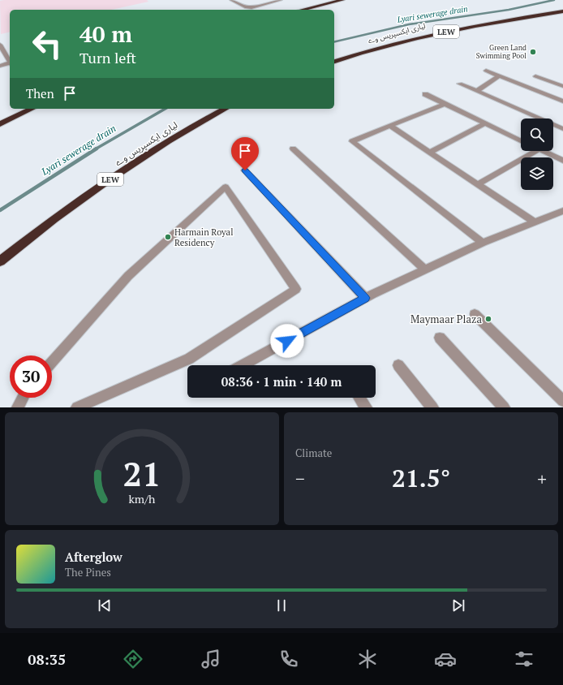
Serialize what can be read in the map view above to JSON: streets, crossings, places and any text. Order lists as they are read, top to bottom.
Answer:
{
  "streets": {
    "highway": ["LEW", "لیاری ایکسپریس وے"]
  },
  "water": ["Lyari sewerage drain"],
  "places": ["Green Land Swimming Pool", "Harmain Royal Residency", "Maymaar Plaza"],
  "page": {
    "turn": ["40 m", "Turn left"],
    "then": "Then",
    "limit": "30",
    "trip": "08:36 · 1 min · 140 m",
    "tile": "Climate",
    "heat": ["−", "21.5°", "+"],
    "song": ["Afterglow", "The Pines"],
    "tabs": "08:35",
    "gauge": ["21", "km/h"]
  }
}
